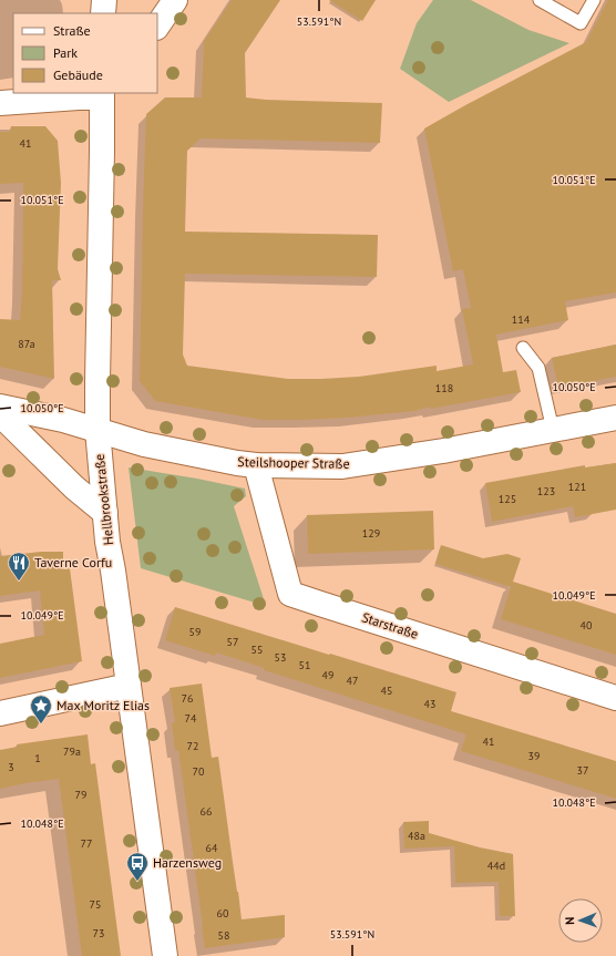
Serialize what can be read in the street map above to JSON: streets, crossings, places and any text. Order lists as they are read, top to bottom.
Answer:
{
  "streets": {
    "street": ["Steilshooper Straße", "Hellbrookstraße", "Starstraße"]
  },
  "crossings": [
    ["Steilshooper Straße", "Hellbrookstraße"],
    ["Steilshooper Straße", "Starstraße"]
  ],
  "places": {
    "restaurant": ["Taverne Corfu"],
    "place": ["Max Moritz Elias"],
    "bus stop": ["Harzensweg"]
  },
  "house_numbers": [
    "41",
    "114",
    "87a",
    "118",
    "121",
    "123",
    "125",
    "129",
    "40",
    "59",
    "57",
    "55",
    "53",
    "51",
    "49",
    "47",
    "45",
    "76",
    "43",
    "74",
    "41",
    "72",
    "79a",
    "39",
    "1",
    "3",
    "37",
    "70",
    "79",
    "66",
    "48a",
    "77",
    "64",
    "44d",
    "75",
    "60",
    "73",
    "58"
  ],
  "legend": ["Straße", "Park", "Gebäude"],
  "north": "left",
  "coordinates": [
    "53.591°N",
    "10.051°E",
    "10.050°E",
    "10.049°E",
    "10.048°E"
  ]
}
